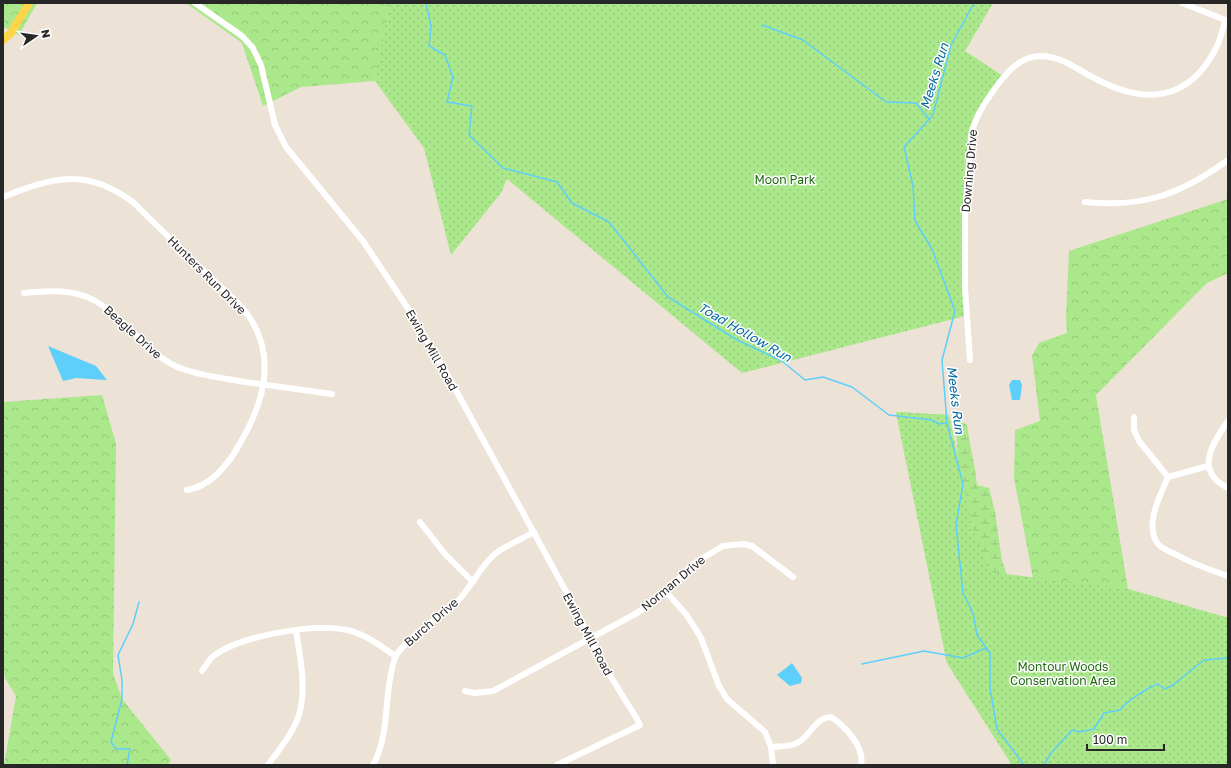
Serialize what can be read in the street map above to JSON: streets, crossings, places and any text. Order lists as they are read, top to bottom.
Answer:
{
  "streets": {
    "street": [
      "Downing Drive",
      "Hunters Run Drive",
      "Beagle Drive",
      "Ewing Mill Road",
      "Norman Drive",
      "Burch Drive"
    ]
  },
  "crossings": [
    ["Hunters Run Drive", "Beagle Drive"],
    ["Ewing Mill Road", "Norman Drive"],
    ["Ewing Mill Road", "Burch Drive"]
  ],
  "water": ["Meeks Run", "Toad Hollow Run"],
  "parks": ["Moon Park", "Montour Woods Conservation Area"],
  "scale_bar": "100 m",
  "north": "right"
}
